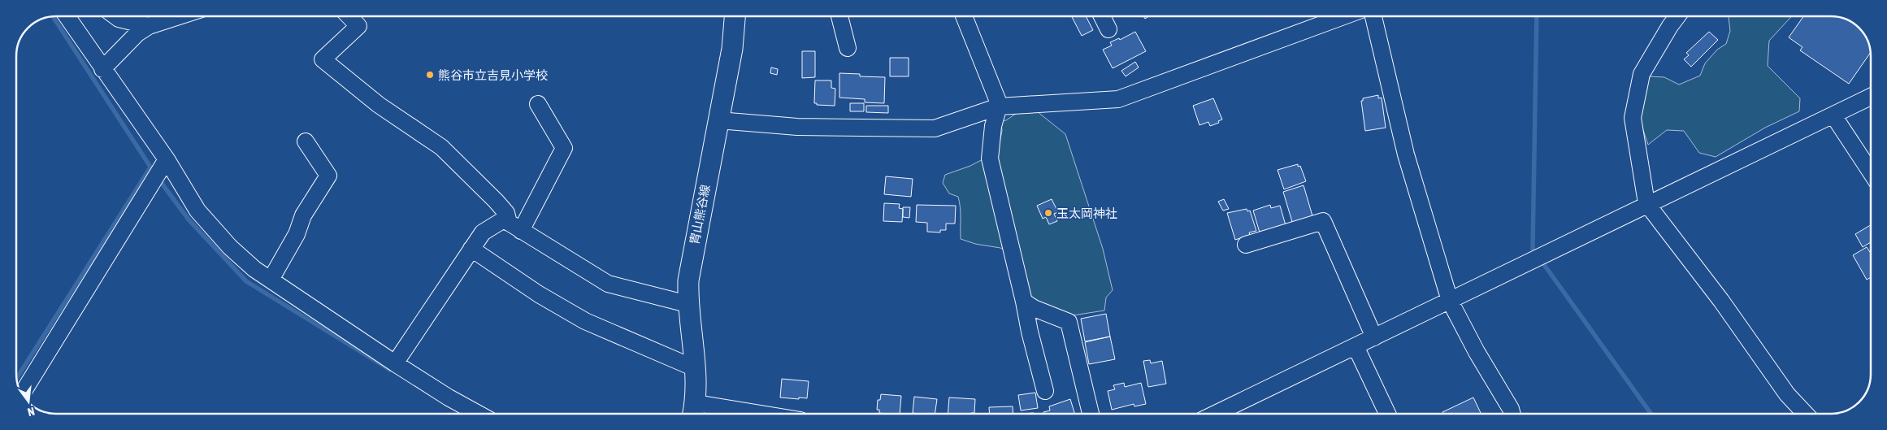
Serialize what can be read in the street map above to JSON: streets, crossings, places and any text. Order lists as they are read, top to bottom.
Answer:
{
  "streets": {
    "main road": ["胄山熊谷線"]
  },
  "places": ["熊谷市立吉見小学校", "玉太岡神社"],
  "north": "bottom"
}
